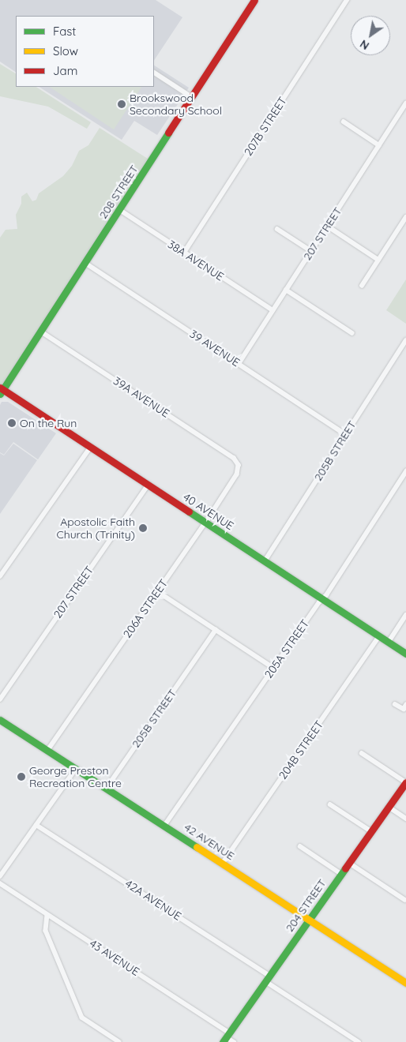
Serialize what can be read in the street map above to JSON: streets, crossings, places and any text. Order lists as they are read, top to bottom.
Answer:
{
  "streets": {
    "main road": [
      "208 STREET",
      "40 AVENUE",
      "42 AVENUE",
      "204 STREET"
    ],
    "street": [
      "207B STREET",
      "207 STREET",
      "38A AVENUE",
      "39 AVENUE",
      "39A AVENUE",
      "205B STREET",
      "206A STREET",
      "205A STREET",
      "204B STREET",
      "42A AVENUE",
      "43 AVENUE"
    ]
  },
  "crossings": [
    ["207B STREET", "38A AVENUE"],
    ["208 STREET", "38A AVENUE"],
    ["208 STREET", "39 AVENUE"],
    ["208 STREET", "39A AVENUE"],
    ["208 STREET", "40 AVENUE"],
    ["207 STREET", "38A AVENUE"],
    ["207 STREET", "39 AVENUE"],
    ["207 STREET", "40 AVENUE"],
    ["39 AVENUE", "205B STREET"],
    ["39A AVENUE", "206A STREET"],
    ["205B STREET", "40 AVENUE"],
    ["205B STREET", "42 AVENUE"],
    ["40 AVENUE", "206A STREET"],
    ["40 AVENUE", "205A STREET"],
    ["40 AVENUE", "204B STREET"],
    ["206A STREET", "42 AVENUE"],
    ["205A STREET", "42 AVENUE"],
    ["204B STREET", "42 AVENUE"],
    ["42 AVENUE", "204 STREET"],
    ["42A AVENUE", "204 STREET"],
    ["204 STREET", "43 AVENUE"]
  ],
  "places": [
    "Brookswood Secondary School",
    "On the Run",
    "Apostolic Faith Church (Trinity)",
    "George Preston Recreation Centre"
  ],
  "legend": ["Fast", "Slow", "Jam"],
  "north": "bottom left"
}
